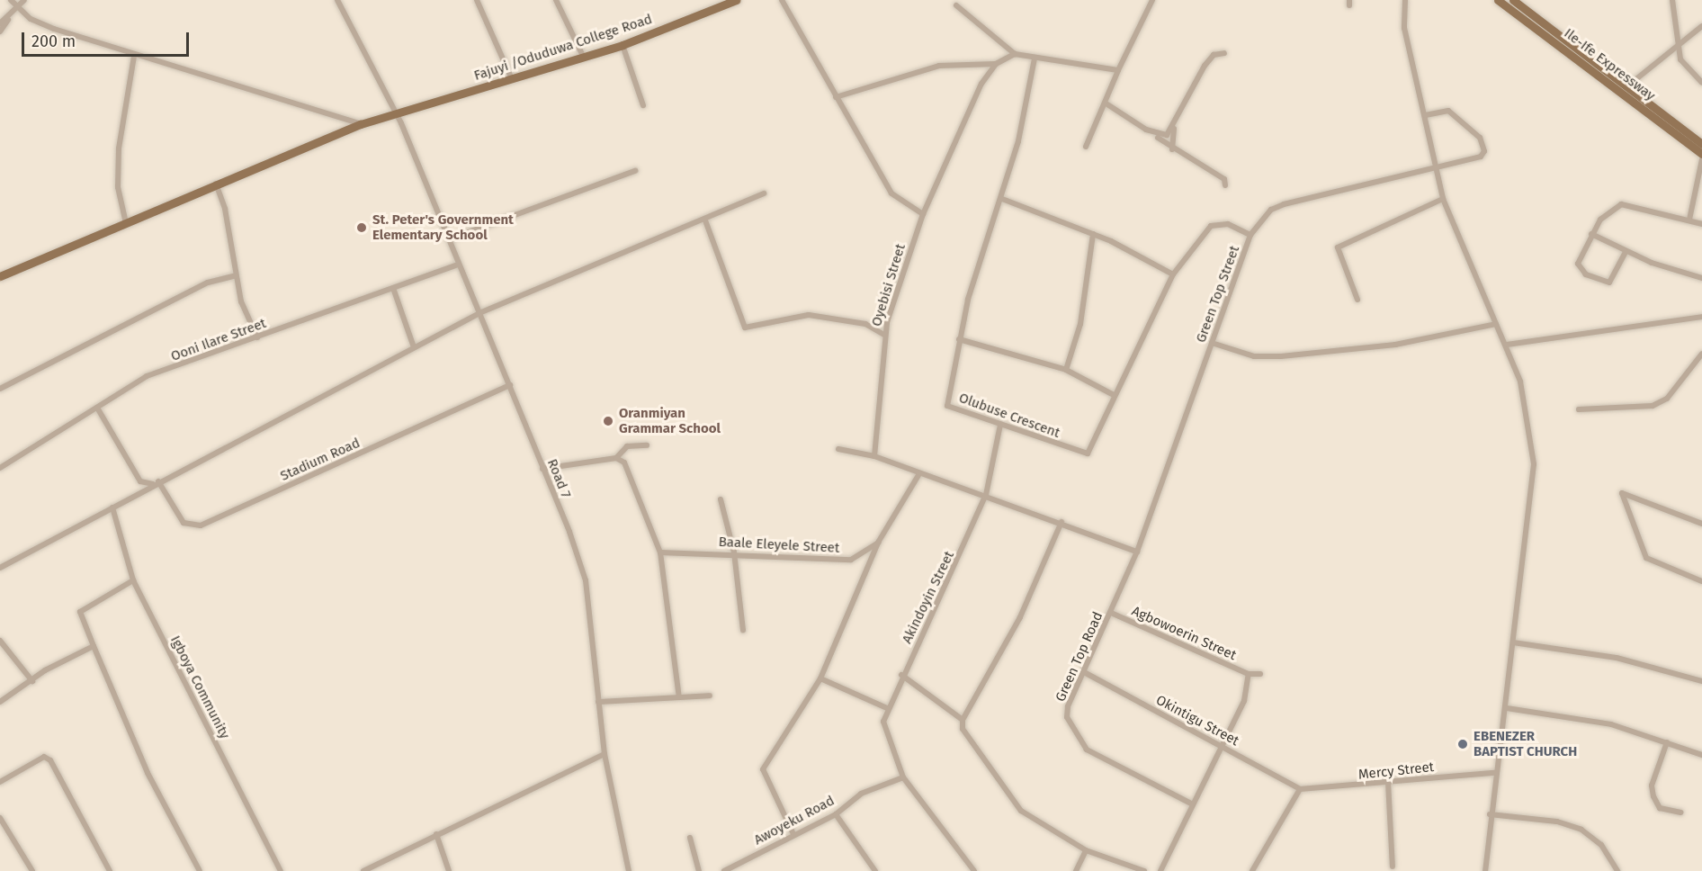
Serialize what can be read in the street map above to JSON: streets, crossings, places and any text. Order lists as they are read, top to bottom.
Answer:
{
  "streets": {
    "main road": ["Fajuyi /Oduduwa College Road", "Ile-Ife Expressway"],
    "street": [
      "Oyebisi Street",
      "Green Top Street",
      "Ooni Ilare Street",
      "Olubuse Crescent",
      "Stadium Road",
      "Road 7",
      "Baale Eleyele Street",
      "Akindoyin Street",
      "Agbowoerin Street",
      "Green Top Road",
      "Igboya Community",
      "Okintigu Street",
      "Mercy Street",
      "Awoyeku Road"
    ]
  },
  "crossings": [
    ["Fajuyi /Oduduwa College Road", "Road 7"],
    ["Green Top Street", "Olubuse Crescent"],
    ["Green Top Street", "Green Top Road"],
    ["Ooni Ilare Street", "Road 7"],
    ["Olubuse Crescent", "Akindoyin Street"],
    ["Stadium Road", "Road 7"],
    ["Akindoyin Street", "Awoyeku Road"],
    ["Agbowoerin Street", "Green Top Road"],
    ["Green Top Road", "Okintigu Street"],
    ["Okintigu Street", "Mercy Street"]
  ],
  "places": ["St. Peter's Government Elementary School", "Oranmiyan Grammar School", "EBENEZER BAPTIST CHURCH"],
  "scale_bar": "200 m"
}
